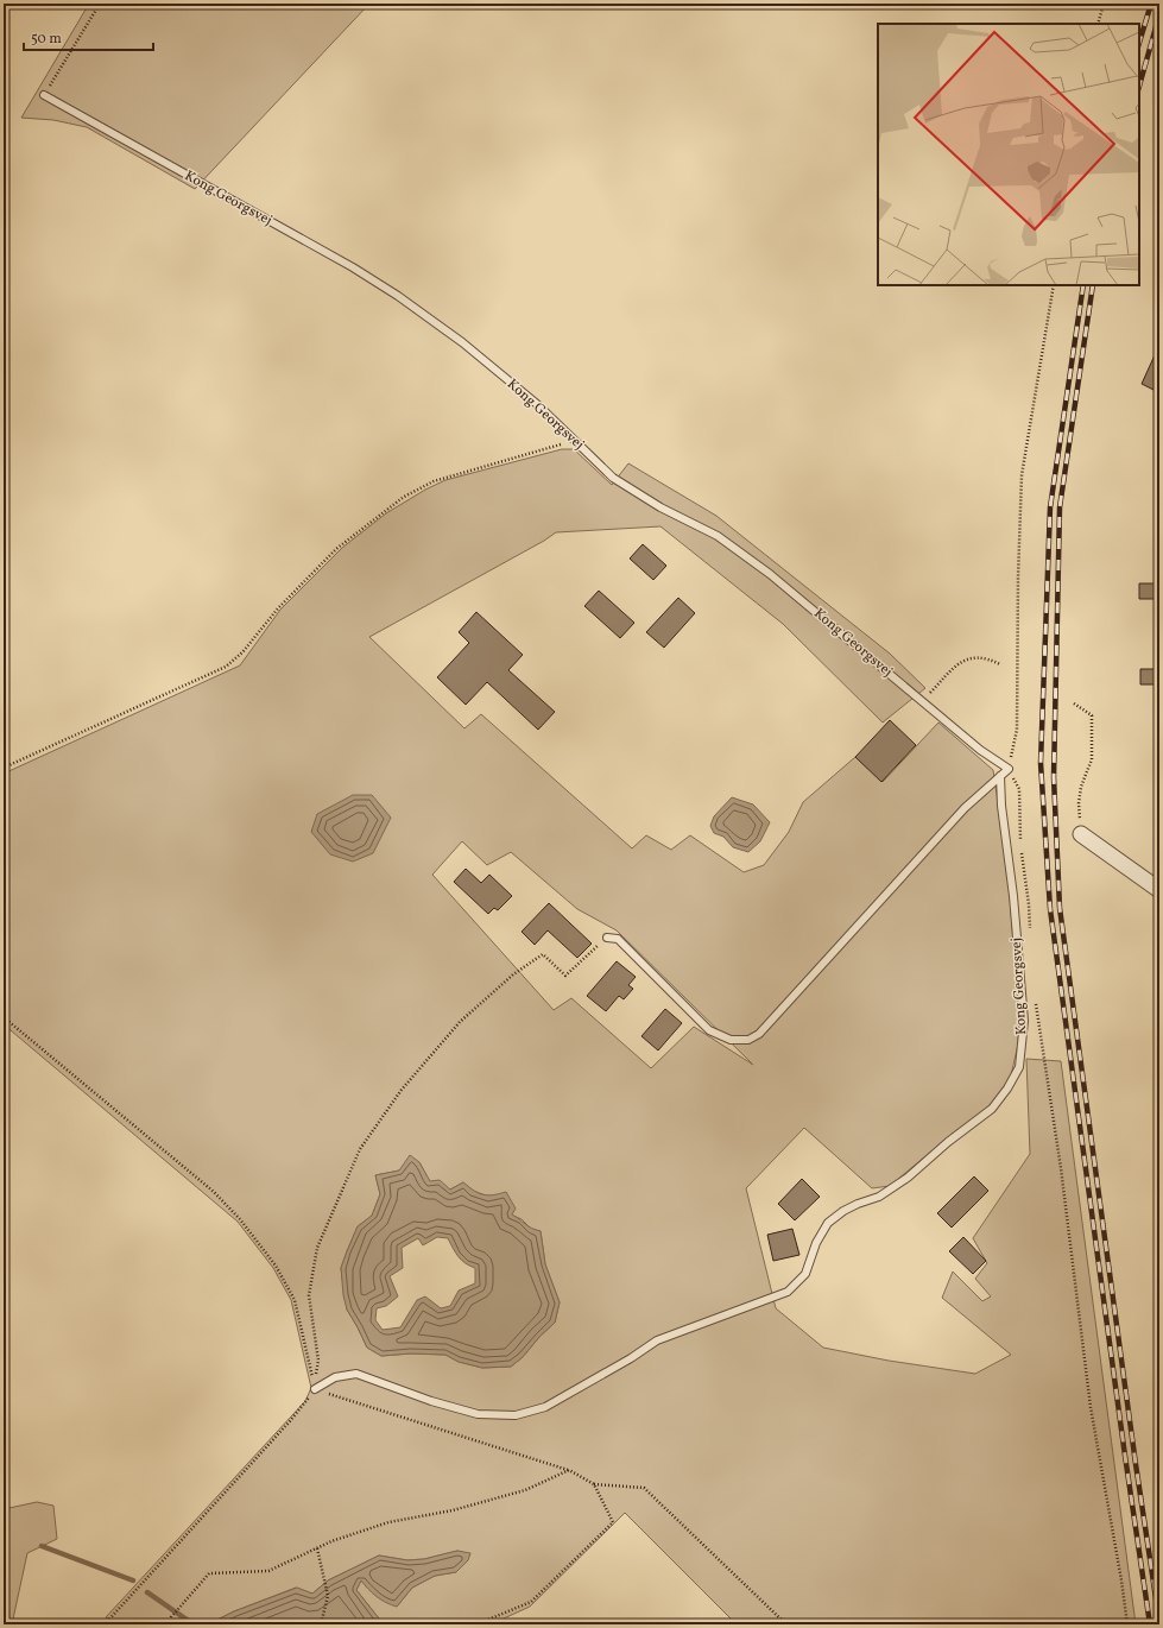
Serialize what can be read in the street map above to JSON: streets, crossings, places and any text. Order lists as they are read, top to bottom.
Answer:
{
  "streets": {
    "lane": ["Kong Georgsvej"]
  },
  "scale_bar": "50 m"
}
